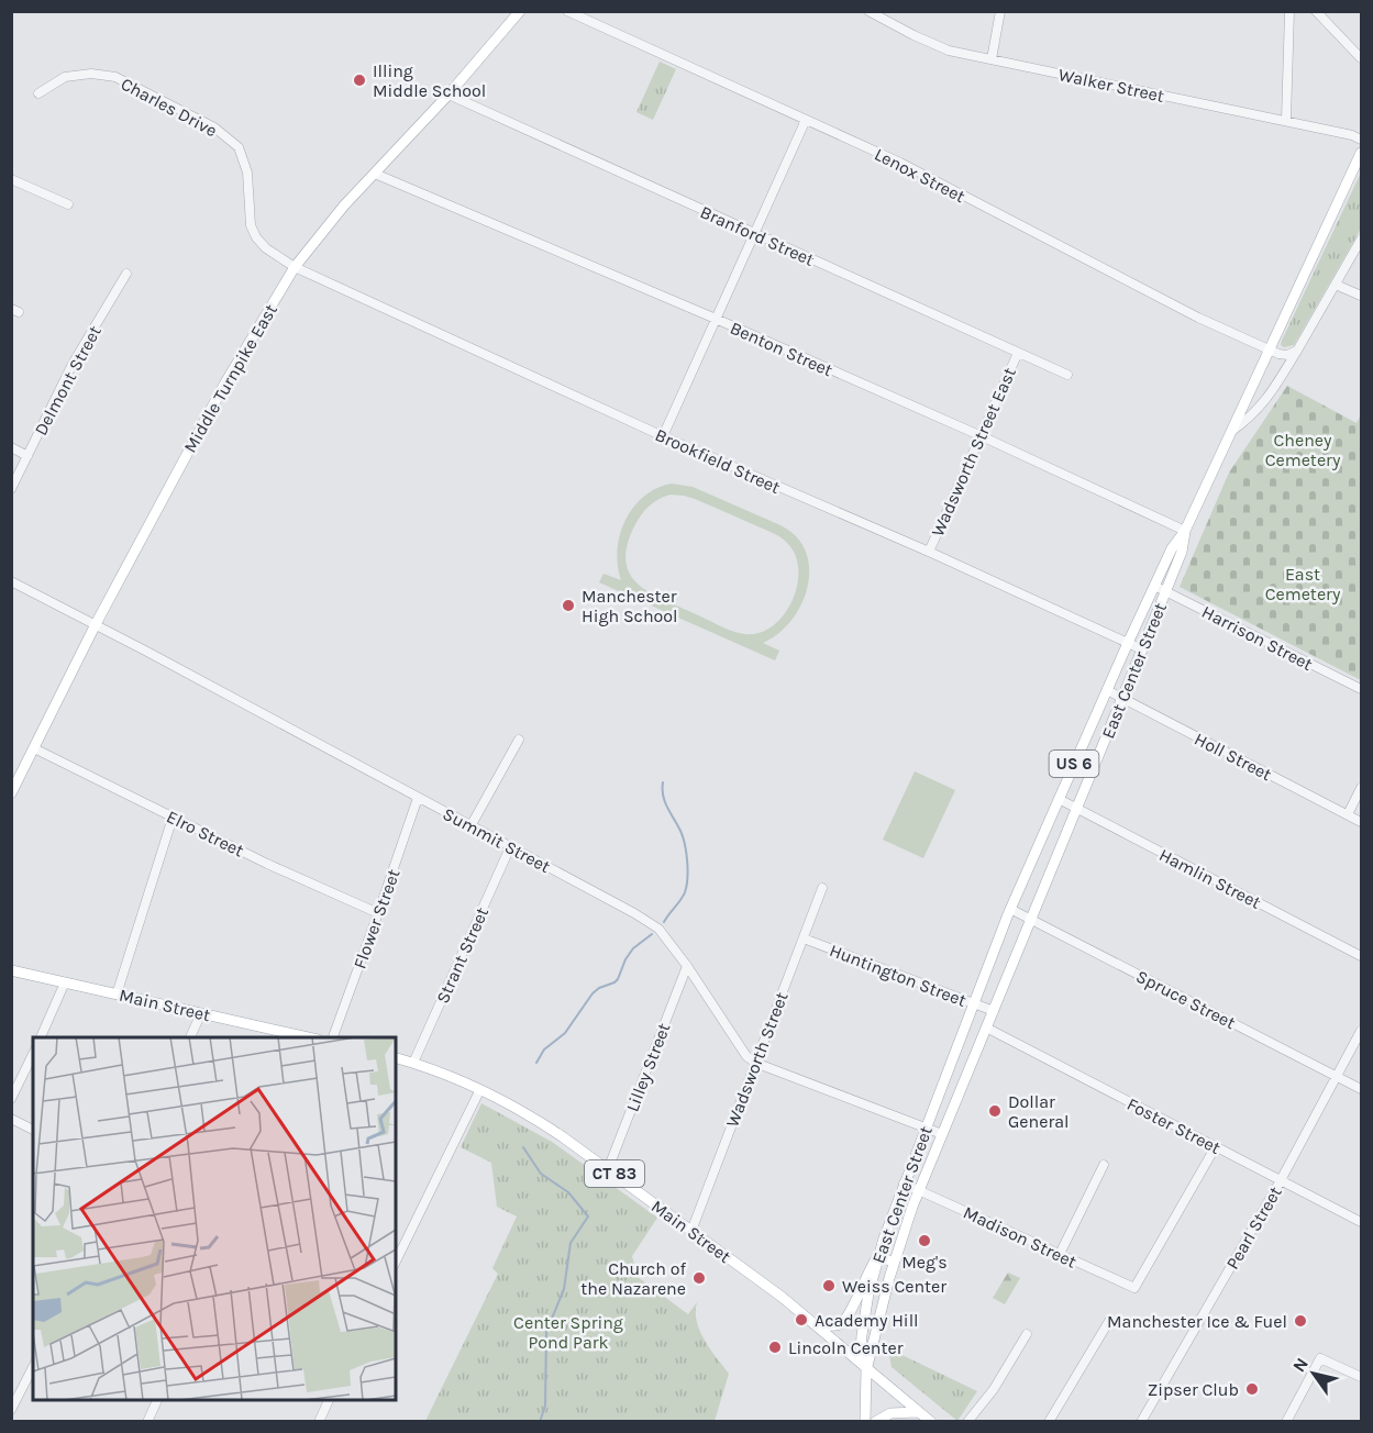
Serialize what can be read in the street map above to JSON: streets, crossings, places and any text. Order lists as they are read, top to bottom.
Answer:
{
  "streets": {
    "main road": [
      "Middle Turnpike East",
      "East Center Street",
      "US 6",
      "Main Street",
      "CT 83"
    ],
    "street": [
      "Walker Street",
      "Charles Drive",
      "Lenox Street",
      "Branford Street",
      "Benton Street",
      "Delmont Street",
      "Wadsworth Street East",
      "Brookfield Street",
      "Harrison Street",
      "Holl Street",
      "Elro Street",
      "Summit Street",
      "Hamlin Street",
      "Flower Street",
      "Strant Street",
      "Huntington Street",
      "Spruce Street",
      "Wadsworth Street",
      "Lilley Street",
      "Foster Street",
      "Pearl Street",
      "Madison Street"
    ]
  },
  "crossings": [
    ["Charles Drive", "Middle Turnpike East"],
    ["Charles Drive", "Brookfield Street"],
    ["Lenox Street", "East Center Street"],
    ["Branford Street", "Middle Turnpike East"],
    ["Branford Street", "Wadsworth Street East"],
    ["Benton Street", "Middle Turnpike East"],
    ["Benton Street", "Wadsworth Street East"],
    ["Benton Street", "East Center Street"],
    ["Middle Turnpike East", "Brookfield Street"],
    ["Middle Turnpike East", "Elro Street"],
    ["Middle Turnpike East", "Summit Street"],
    ["Wadsworth Street East", "Brookfield Street"],
    ["Brookfield Street", "East Center Street"],
    ["Harrison Street", "East Center Street"],
    ["East Center Street", "Holl Street"],
    ["East Center Street", "US 6"],
    ["East Center Street", "Summit Street"],
    ["East Center Street", "Hamlin Street"],
    ["East Center Street", "Huntington Street"],
    ["East Center Street", "Spruce Street"],
    ["East Center Street", "Main Street"],
    ["East Center Street", "Foster Street"],
    ["East Center Street", "Madison Street"],
    ["US 6", "Main Street"],
    ["Elro Street", "Flower Street"],
    ["Summit Street", "Flower Street"],
    ["Summit Street", "Strant Street"],
    ["Summit Street", "Wadsworth Street"],
    ["Summit Street", "Lilley Street"],
    ["Strant Street", "Main Street"],
    ["Huntington Street", "Wadsworth Street"],
    ["Spruce Street", "Pearl Street"],
    ["Main Street", "Wadsworth Street"],
    ["Main Street", "Lilley Street"],
    ["Foster Street", "Pearl Street"],
    ["Foster Street", "Madison Street"]
  ],
  "parks": ["Cheney Cemetery", "East Cemetery", "Center Spring Pond Park"],
  "places": [
    "Illing Middle School",
    "Manchester High School",
    "Dollar General",
    "Meg's",
    "Church of the Nazarene",
    "Weiss Center",
    "Academy Hill",
    "Manchester Ice & Fuel",
    "Lincoln Center",
    "Zipser Club"
  ],
  "north": "top left"
}
